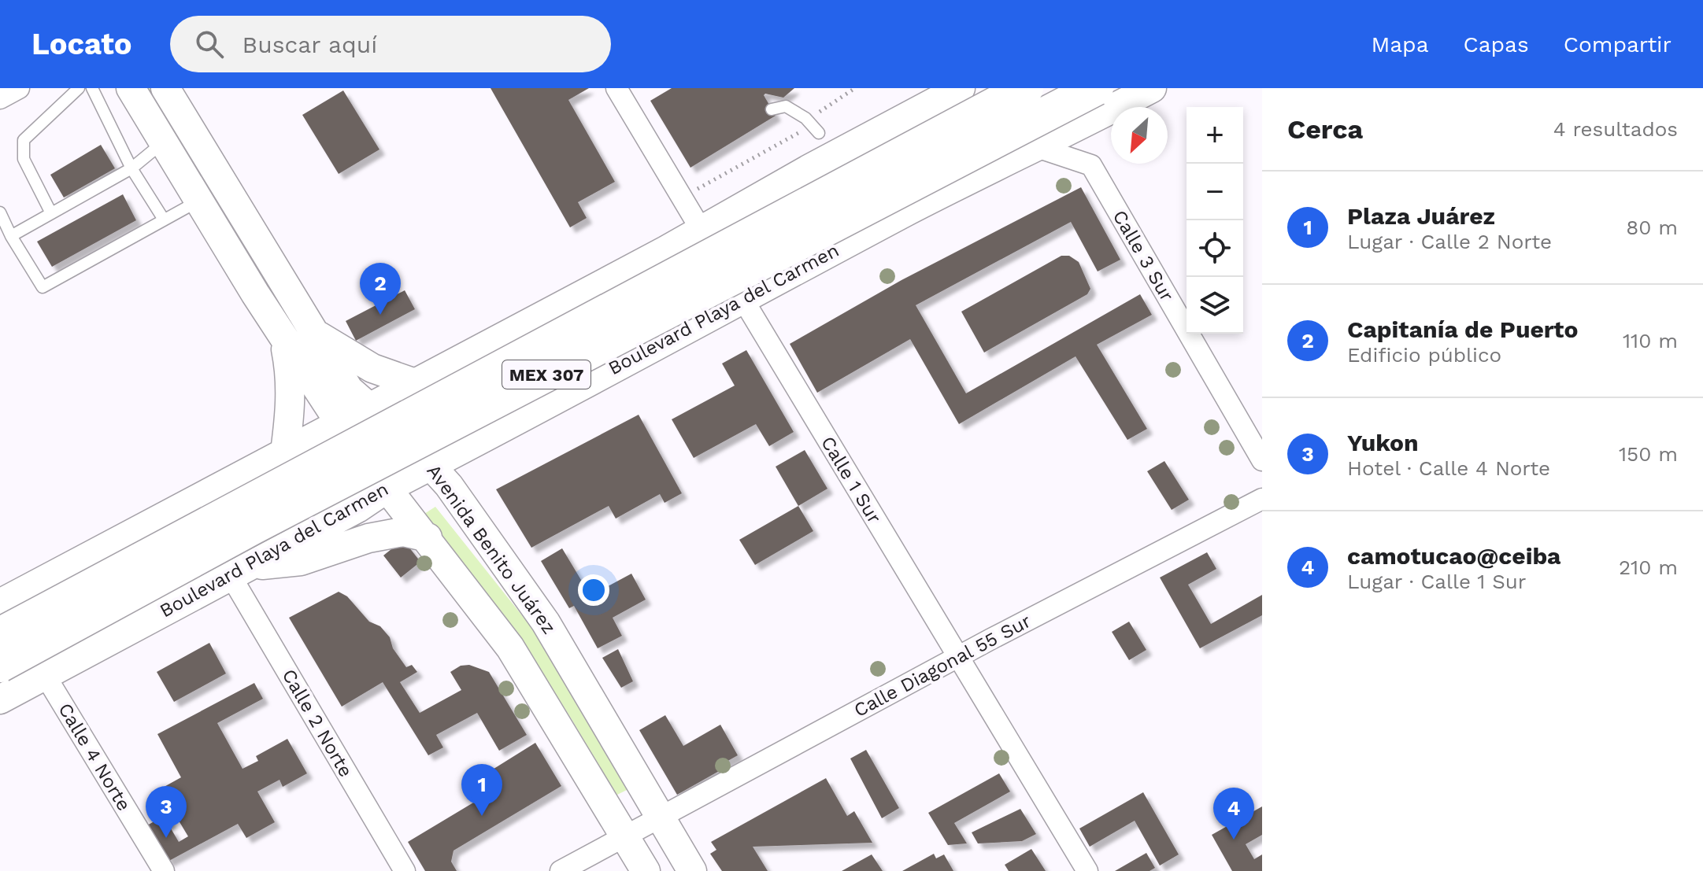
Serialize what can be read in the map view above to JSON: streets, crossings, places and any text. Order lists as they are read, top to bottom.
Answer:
{
  "streets": {
    "highway": ["MEX 307"],
    "main road": ["Boulevard Playa del Carmen", "Avenida Benito Juárez"],
    "street": [
      "Calle 3 Sur",
      "Calle 1 Sur",
      "Calle Diagonal 55 Sur",
      "Calle 2 Norte",
      "Calle 4 Norte"
    ]
  },
  "crossings": [
    ["Calle 3 Sur", "Boulevard Playa del Carmen"],
    ["Boulevard Playa del Carmen", "Calle 1 Sur"],
    ["Boulevard Playa del Carmen", "Avenida Benito Juárez"],
    ["Boulevard Playa del Carmen", "Calle 2 Norte"],
    ["Boulevard Playa del Carmen", "Calle 4 Norte"],
    ["Calle 1 Sur", "Calle Diagonal 55 Sur"],
    ["Avenida Benito Juárez", "Calle Diagonal 55 Sur"]
  ],
  "north": "bottom left",
  "page": {
    "header": "Locato",
    "search": "Buscar aquí",
    "nav": ["Mapa", "Capas", "Compartir"],
    "heading": ["Cerca", "4 resultados"],
    "map_buttons": ["+", "−"],
    "list": [
      {
        "mark": "1",
        "name": "Plaza Juárez",
        "note": "Lugar · Calle 2 Norte",
        "value": "80 m"
      },
      {
        "mark": "2",
        "name": "Capitanía de Puerto",
        "note": "Edificio público",
        "value": "110 m"
      },
      {
        "mark": "3",
        "name": "Yukon",
        "note": "Hotel · Calle 4 Norte",
        "value": "150 m"
      },
      {
        "mark": "4",
        "name": "camotucao@ceiba",
        "note": "Lugar · Calle 1 Sur",
        "value": "210 m"
      }
    ],
    "pins": [
      "2",
      "1",
      "3",
      "4"
    ]
  }
}
